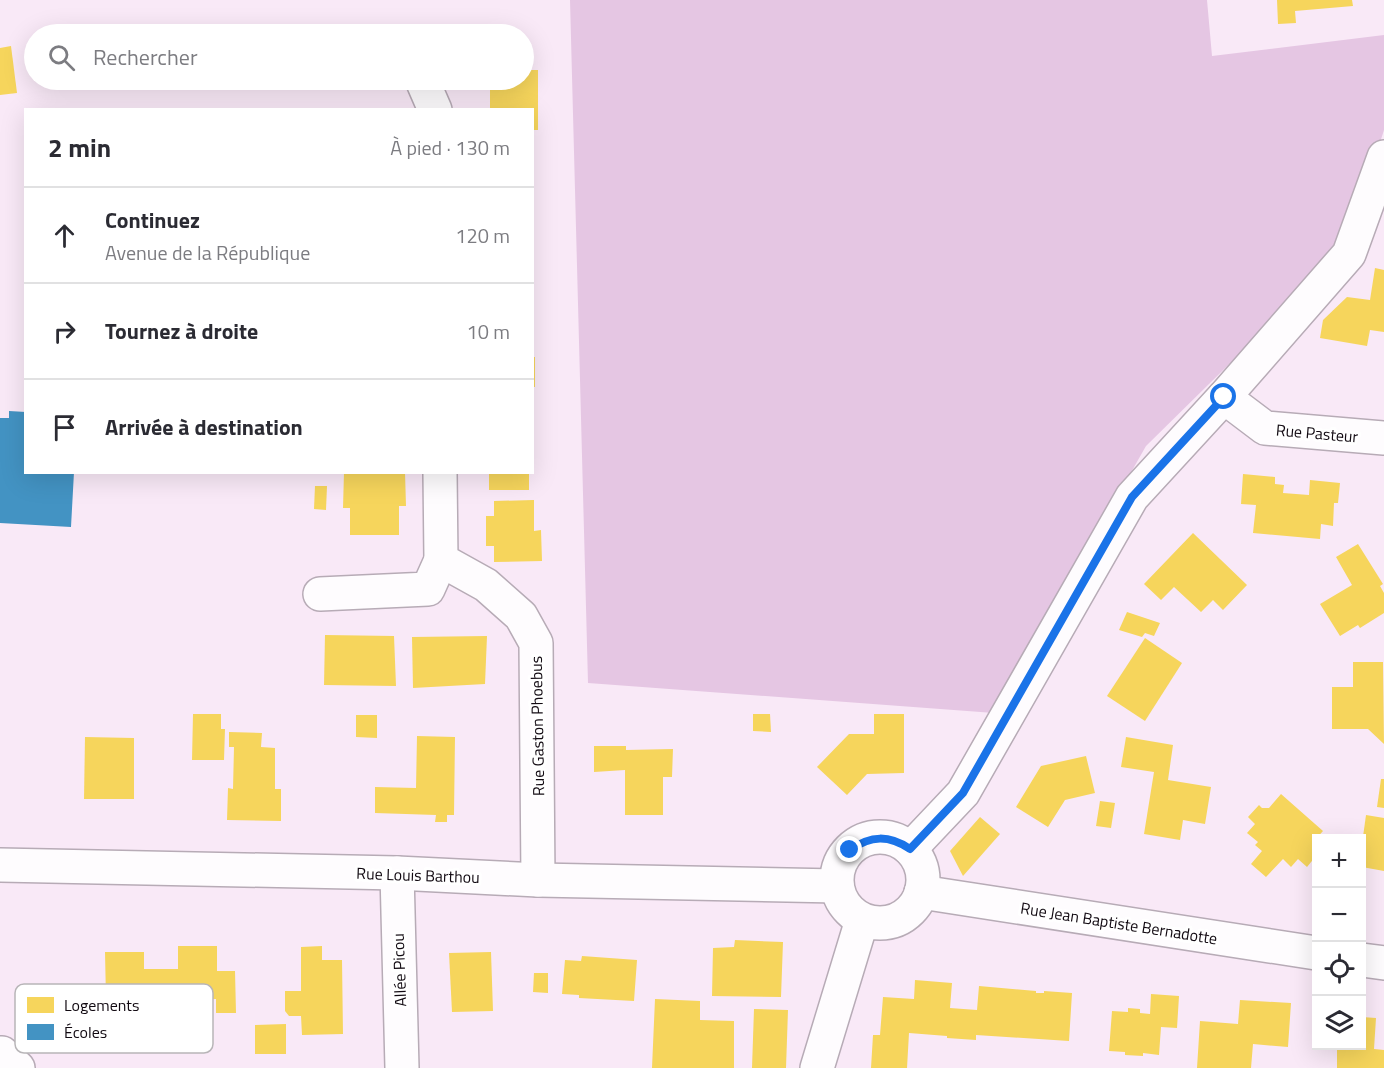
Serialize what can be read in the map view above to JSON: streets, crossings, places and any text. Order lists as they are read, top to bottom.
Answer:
{
  "streets": {
    "street": [
      "Rue Pasteur",
      "Rue Gaston Phoebus",
      "Rue Louis Barthou",
      "Rue Jean Baptiste Bernadotte",
      "Allée Picou"
    ]
  },
  "crossings": [
    ["Rue Gaston Phoebus", "Rue Louis Barthou"],
    ["Rue Louis Barthou", "Rue Jean Baptiste Bernadotte"],
    ["Rue Louis Barthou", "Allée Picou"]
  ],
  "legend": ["Logements", "Écoles"],
  "page": {
    "search": "Rechercher",
    "heading": ["2 min", "À pied · 130 m"],
    "list": [
      ["Continuez", "Avenue de la République", "120 m"],
      ["Tournez à droite", "10 m"],
      "Arrivée à destination"
    ],
    "map_buttons": ["+", "−"]
  }
}
